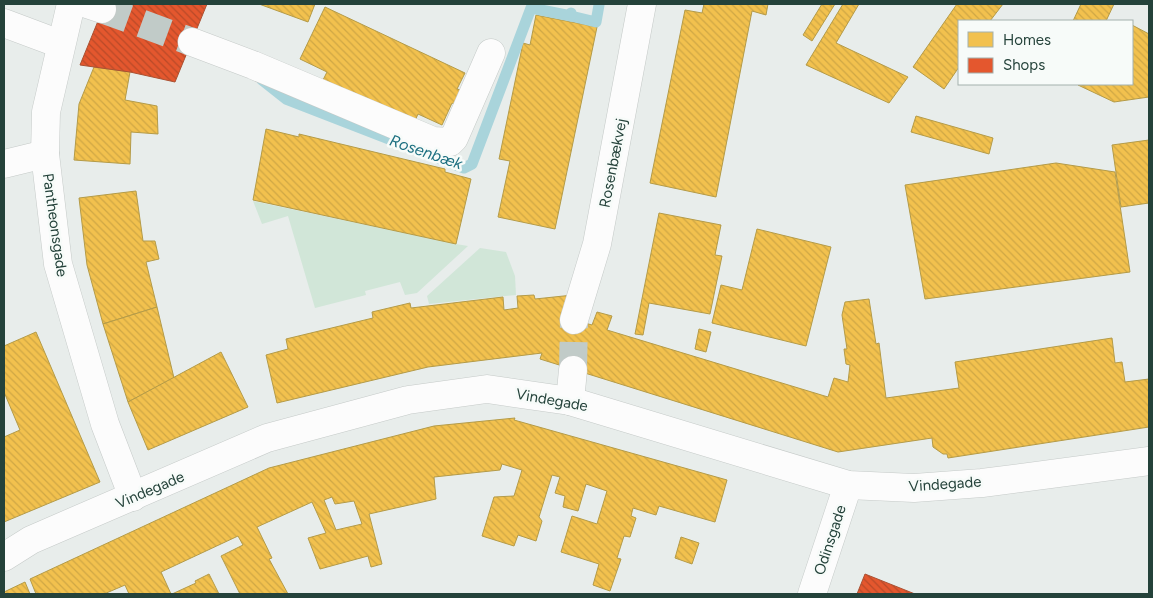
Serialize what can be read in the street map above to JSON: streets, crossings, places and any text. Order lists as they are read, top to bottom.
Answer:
{
  "streets": {
    "street": [
      "Rosenbækvej",
      "Pantheonsgade",
      "Vindegade",
      "Odinsgade"
    ]
  },
  "crossings": [
    ["Pantheonsgade", "Vindegade"],
    ["Vindegade", "Odinsgade"]
  ],
  "water": ["Rosenbæk"],
  "legend": ["Homes", "Shops"]
}
